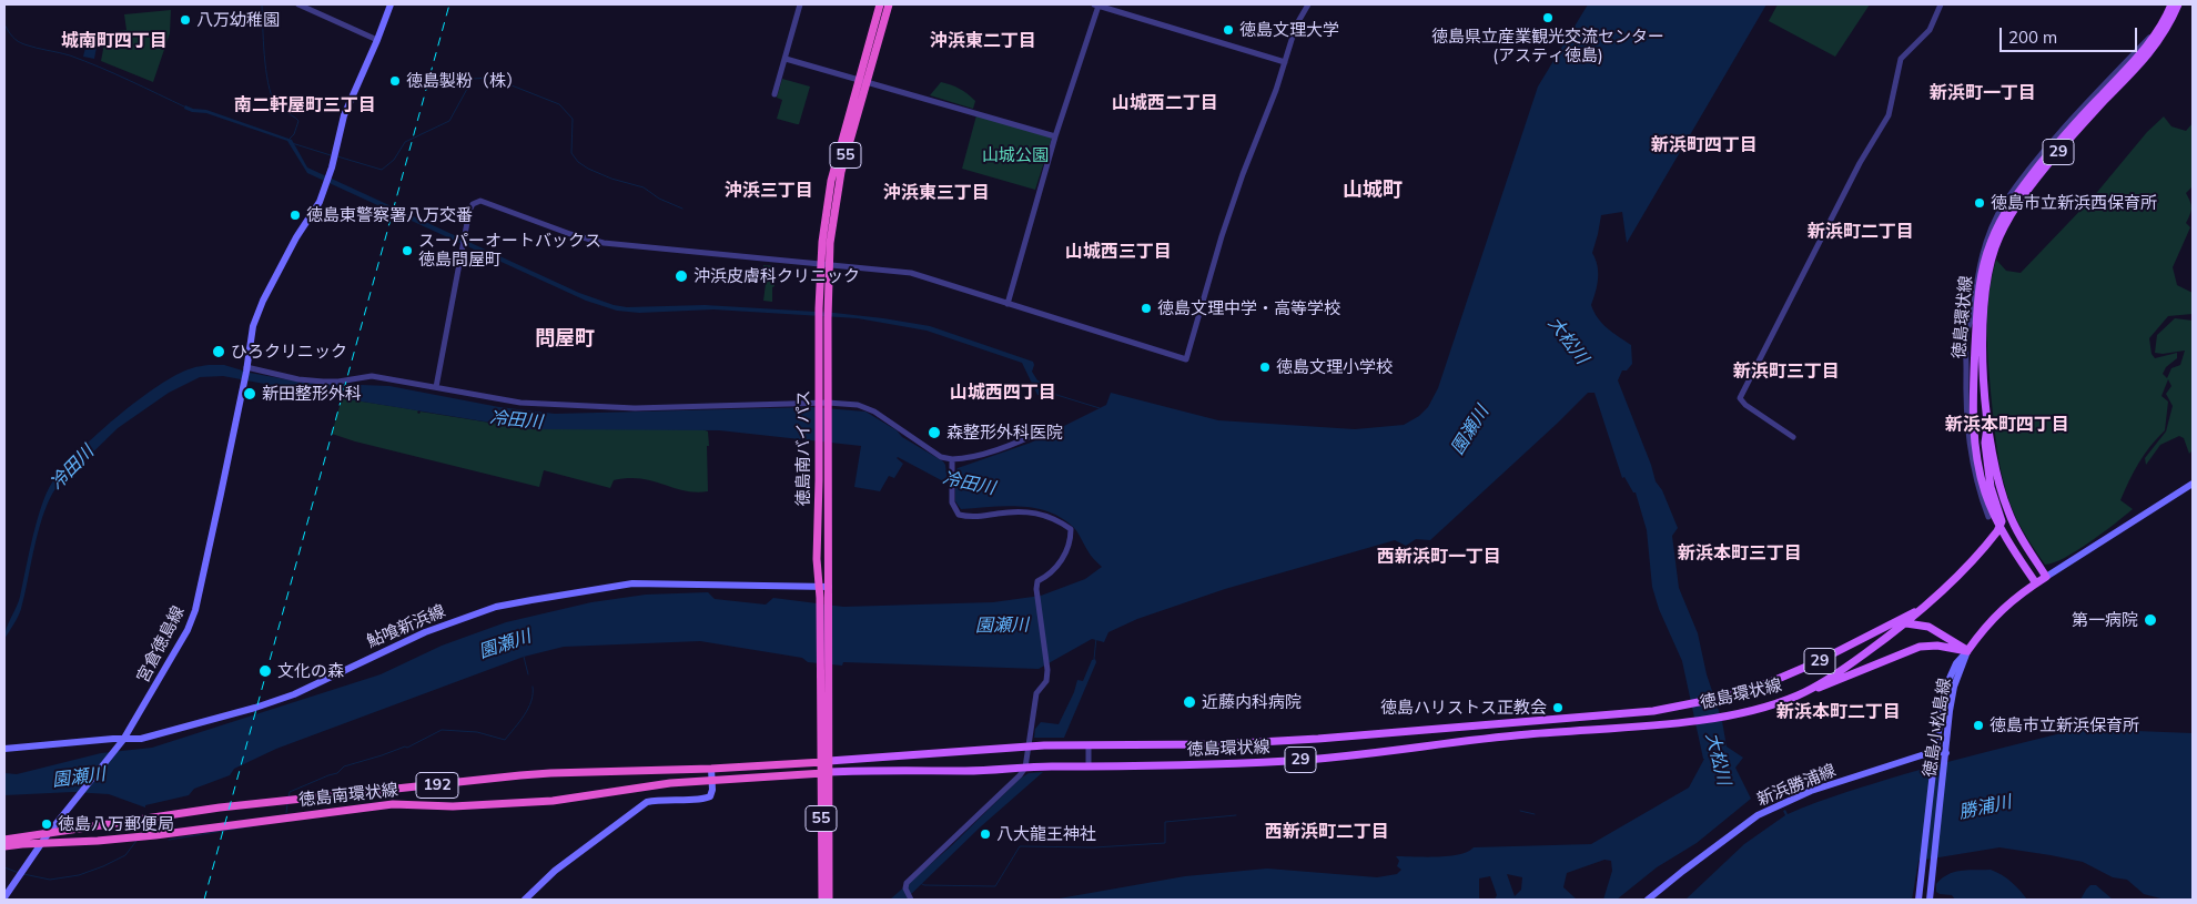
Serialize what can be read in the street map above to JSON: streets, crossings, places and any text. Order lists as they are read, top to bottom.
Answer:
{
  "streets": {
    "highway": [
      "55",
      "徳島南バイパス",
      "192",
      "徳島南環状線"
    ],
    "main road": [
      "29",
      "徳島環状線",
      "鮎喰新浜線",
      "宮倉徳島線",
      "徳島小松島線",
      "新浜勝浦線"
    ]
  },
  "crossings": [
    ["29", "徳島環状線"],
    ["29", "徳島小松島線"],
    ["徳島環状線", "徳島南バイパス"],
    ["徳島環状線", "徳島小松島線"],
    ["徳島環状線", "徳島南環状線"],
    ["徳島南バイパス", "鮎喰新浜線"],
    ["徳島南バイパス", "徳島南環状線"],
    ["鮎喰新浜線", "宮倉徳島線"],
    ["宮倉徳島線", "徳島南環状線"],
    ["徳島小松島線", "新浜勝浦線"]
  ],
  "districts": [
    "城南町四丁目",
    "沖浜東二丁目",
    "新浜町一丁目",
    "山城西二丁目",
    "南二軒屋町三丁目",
    "新浜町四丁目",
    "沖浜三丁目",
    "山城町",
    "沖浜東三丁目",
    "新浜町二丁目",
    "山城西三丁目",
    "問屋町",
    "新浜町三丁目",
    "山城西四丁目",
    "新浜本町四丁目",
    "新浜本町三丁目",
    "西新浜町一丁目",
    "新浜本町二丁目",
    "西新浜町二丁目"
  ],
  "water": [
    "大松川",
    "冷田川",
    "園瀬川",
    "勝浦川"
  ],
  "parks": ["山城公園"],
  "places": [
    "徳島県立産業観光交流センター (アスティ徳島)",
    "八万幼稚園",
    "徳島文理大学",
    "徳島製粉（株）",
    "徳島市立新浜西保育所",
    "徳島東警察署八万交番",
    "スーパーオートバックス 徳島問屋町",
    "沖浜皮膚科クリニック",
    "徳島文理中学・高等学校",
    "ひろクリニック",
    "徳島文理小学校",
    "新田整形外科",
    "森整形外科医院",
    "第一病院",
    "文化の森",
    "近藤内科病院",
    "徳島ハリストス正教会",
    "徳島市立新浜保育所",
    "徳島八万郵便局",
    "八大龍王神社"
  ],
  "scale_bar": "200 m"
}
